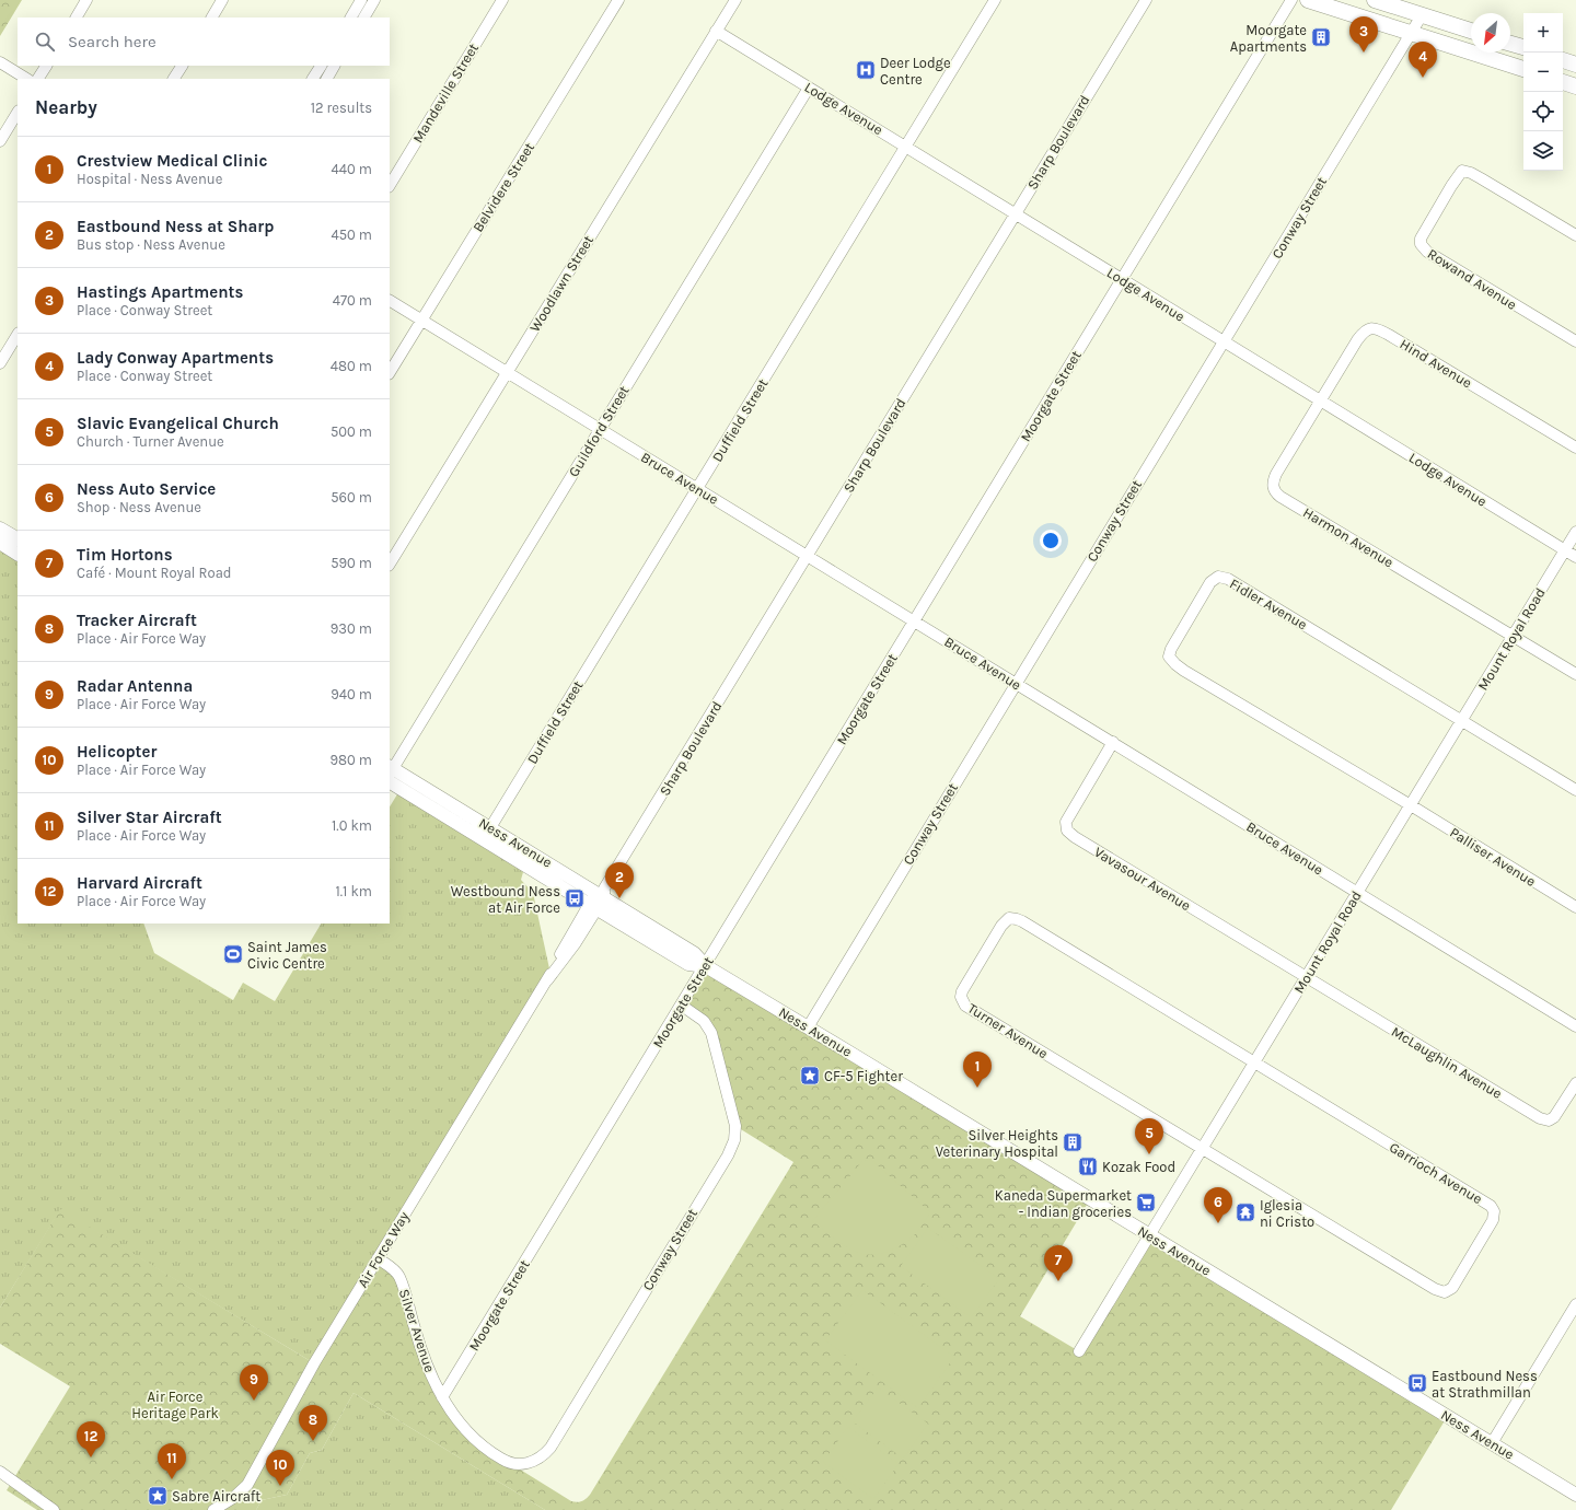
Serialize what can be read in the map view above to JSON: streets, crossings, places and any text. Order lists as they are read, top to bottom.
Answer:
{
  "streets": {
    "main road": ["Ness Avenue"],
    "street": [
      "Mandeville Street",
      "Lodge Avenue",
      "Sharp Boulevard",
      "Belvidere Street",
      "Conway Street",
      "Rowand Avenue",
      "Woodlawn Street",
      "Hind Avenue",
      "Moorgate Street",
      "Duffield Street",
      "Guildford Street",
      "Bruce Avenue",
      "Harmon Avenue",
      "Fidler Avenue",
      "Mount Royal Road",
      "Palliser Avenue",
      "Vavasour Avenue",
      "Turner Avenue",
      "McLaughlin Avenue",
      "Garrioch Avenue",
      "Air Force Way",
      "Silver Avenue"
    ]
  },
  "crossings": [
    ["Lodge Avenue", "Sharp Boulevard"],
    ["Lodge Avenue", "Conway Street"],
    ["Lodge Avenue", "Woodlawn Street"],
    ["Lodge Avenue", "Hind Avenue"],
    ["Lodge Avenue", "Moorgate Street"],
    ["Lodge Avenue", "Duffield Street"],
    ["Lodge Avenue", "Guildford Street"],
    ["Lodge Avenue", "Harmon Avenue"],
    ["Lodge Avenue", "Mount Royal Road"],
    ["Sharp Boulevard", "Bruce Avenue"],
    ["Sharp Boulevard", "Ness Avenue"],
    ["Sharp Boulevard", "Air Force Way"],
    ["Belvidere Street", "Bruce Avenue"],
    ["Conway Street", "Moorgate Street"],
    ["Conway Street", "Bruce Avenue"],
    ["Conway Street", "Ness Avenue"],
    ["Conway Street", "Silver Avenue"],
    ["Woodlawn Street", "Bruce Avenue"],
    ["Hind Avenue", "Harmon Avenue"],
    ["Moorgate Street", "Bruce Avenue"],
    ["Moorgate Street", "Ness Avenue"],
    ["Moorgate Street", "Silver Avenue"],
    ["Duffield Street", "Bruce Avenue"],
    ["Duffield Street", "Ness Avenue"],
    ["Guildford Street", "Bruce Avenue"],
    ["Guildford Street", "Ness Avenue"],
    ["Bruce Avenue", "Mount Royal Road"],
    ["Bruce Avenue", "Vavasour Avenue"],
    ["Harmon Avenue", "Mount Royal Road"],
    ["Fidler Avenue", "Mount Royal Road"],
    ["Fidler Avenue", "Palliser Avenue"],
    ["Mount Royal Road", "Ness Avenue"],
    ["Mount Royal Road", "Palliser Avenue"],
    ["Mount Royal Road", "Vavasour Avenue"],
    ["Mount Royal Road", "Turner Avenue"],
    ["Mount Royal Road", "McLaughlin Avenue"],
    ["Mount Royal Road", "Garrioch Avenue"],
    ["Ness Avenue", "Air Force Way"],
    ["Vavasour Avenue", "McLaughlin Avenue"],
    ["Turner Avenue", "Garrioch Avenue"],
    ["Air Force Way", "Silver Avenue"]
  ],
  "parks": ["Air Force Heritage Park"],
  "places": {
    "building": ["Moorgate Apartments", "Silver Heights Veterinary Hospital"],
    "hospital": ["Deer Lodge Centre"],
    "bus stop": ["Westbound Ness at Air Force", "Eastbound Ness at Strathmillan"],
    "sports": ["Saint James Civic Centre"],
    "place": ["CF-5 Fighter", "Sabre Aircraft"],
    "restaurant": ["Kozak Food"],
    "supermarket": ["Kaneda Supermarket - Indian groceries"],
    "temple": ["Iglesia ni Cristo"]
  },
  "north": "bottom left",
  "page": {
    "map_buttons": ["+", "−"],
    "pins": [
      "3",
      "4",
      "2",
      "1",
      "5",
      "6",
      "7",
      "9",
      "8",
      "12",
      "11",
      "10"
    ],
    "search": "Search here",
    "heading": ["Nearby", "12 results"],
    "list": [
      {
        "mark": "1",
        "name": "Crestview Medical Clinic",
        "note": "Hospital · Ness Avenue",
        "value": "440 m"
      },
      {
        "mark": "2",
        "name": "Eastbound Ness at Sharp",
        "note": "Bus stop · Ness Avenue",
        "value": "450 m"
      },
      {
        "mark": "3",
        "name": "Hastings Apartments",
        "note": "Place · Conway Street",
        "value": "470 m"
      },
      {
        "mark": "4",
        "name": "Lady Conway Apartments",
        "note": "Place · Conway Street",
        "value": "480 m"
      },
      {
        "mark": "5",
        "name": "Slavic Evangelical Church",
        "note": "Church · Turner Avenue",
        "value": "500 m"
      },
      {
        "mark": "6",
        "name": "Ness Auto Service",
        "note": "Shop · Ness Avenue",
        "value": "560 m"
      },
      {
        "mark": "7",
        "name": "Tim Hortons",
        "note": "Café · Mount Royal Road",
        "value": "590 m"
      },
      {
        "mark": "8",
        "name": "Tracker Aircraft",
        "note": "Place · Air Force Way",
        "value": "930 m"
      },
      {
        "mark": "9",
        "name": "Radar Antenna",
        "note": "Place · Air Force Way",
        "value": "940 m"
      },
      {
        "mark": "10",
        "name": "Helicopter",
        "note": "Place · Air Force Way",
        "value": "980 m"
      },
      {
        "mark": "11",
        "name": "Silver Star Aircraft",
        "note": "Place · Air Force Way",
        "value": "1.0 km"
      },
      {
        "mark": "12",
        "name": "Harvard Aircraft",
        "note": "Place · Air Force Way",
        "value": "1.1 km"
      }
    ]
  }
}
